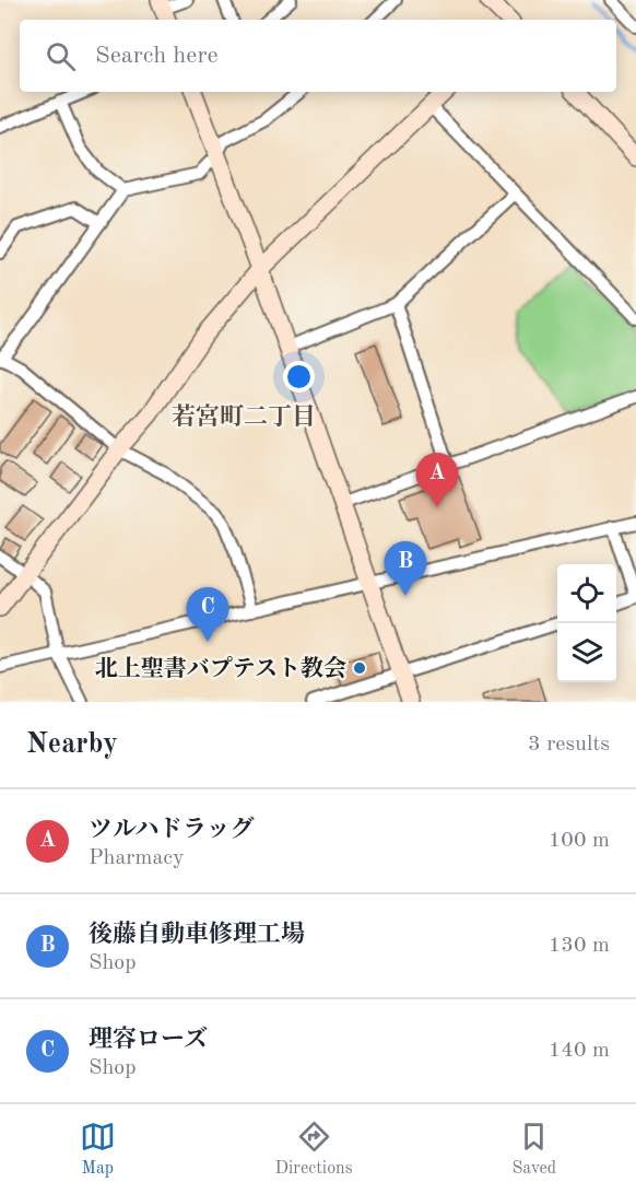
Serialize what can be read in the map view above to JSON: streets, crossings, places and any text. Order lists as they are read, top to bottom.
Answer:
{
  "districts": ["若宮町二丁目"],
  "places": ["北上聖書バプテスト教会"],
  "page": {
    "search": "Search here",
    "pins": ["A", "B", "C"],
    "heading": ["Nearby", "3 results"],
    "list": [
      {
        "mark": "A",
        "name": "ツルハドラッグ",
        "note": "Pharmacy",
        "value": "100 m"
      },
      {
        "mark": "B",
        "name": "後藤自動車修理工場",
        "note": "Shop",
        "value": "130 m"
      },
      {
        "mark": "C",
        "name": "理容ローズ",
        "note": "Shop",
        "value": "140 m"
      }
    ],
    "nav": ["Map", "Directions", "Saved"]
  }
}
